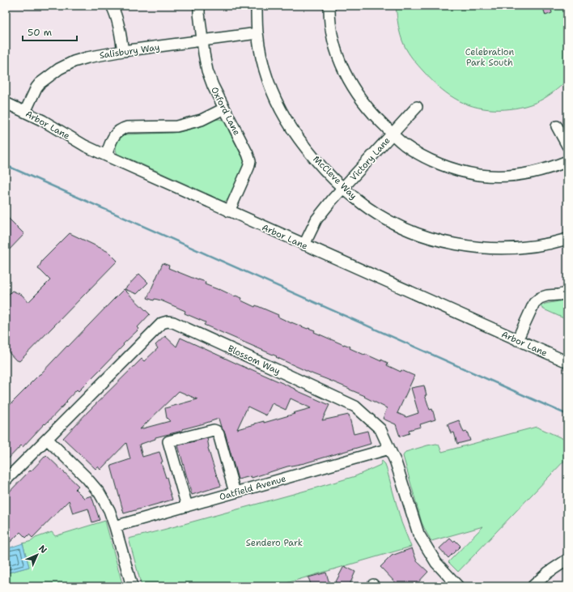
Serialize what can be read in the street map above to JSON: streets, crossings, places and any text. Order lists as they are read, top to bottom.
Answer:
{
  "streets": {
    "street": [
      "Salisbury Way",
      "Oxford Lane",
      "Arbor Lane",
      "Victory Lane",
      "McCleve Way",
      "Blossom Way",
      "Oatfield Avenue"
    ]
  },
  "crossings": [
    ["Salisbury Way", "Oxford Lane"],
    ["Salisbury Way", "Arbor Lane"],
    ["Salisbury Way", "McCleve Way"],
    ["Oxford Lane", "Arbor Lane"],
    ["Arbor Lane", "Victory Lane"],
    ["Victory Lane", "McCleve Way"],
    ["Blossom Way", "Oatfield Avenue"]
  ],
  "parks": ["Celebration Park South", "Sendero Park"],
  "scale_bar": "50 m",
  "north": "top right"
}
